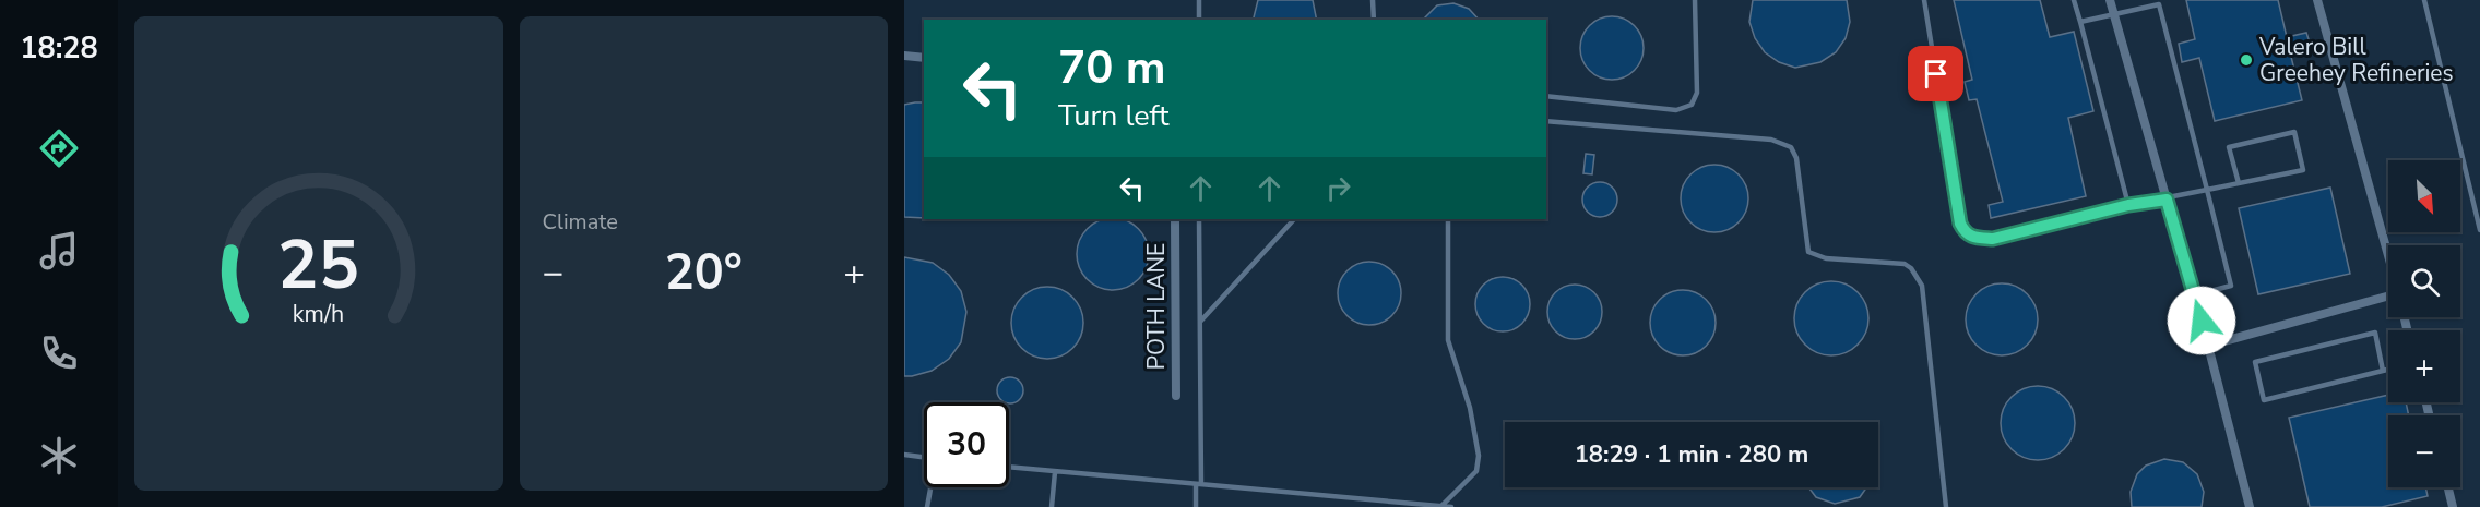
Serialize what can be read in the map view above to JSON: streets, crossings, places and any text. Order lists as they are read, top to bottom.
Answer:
{
  "streets": {
    "street": ["POTH LANE"]
  },
  "places": ["Valero Bill Greehey Refineries"],
  "north": "bottom right",
  "page": {
    "tabs": "18:28",
    "tile": "Climate",
    "turn": ["70 m", "Turn left"],
    "map_buttons": ["+", "−"],
    "heat": ["−", "20°", "+"],
    "limit": "30",
    "trip": "18:29 · 1 min · 280 m",
    "gauge": ["25", "km/h"]
  }
}
